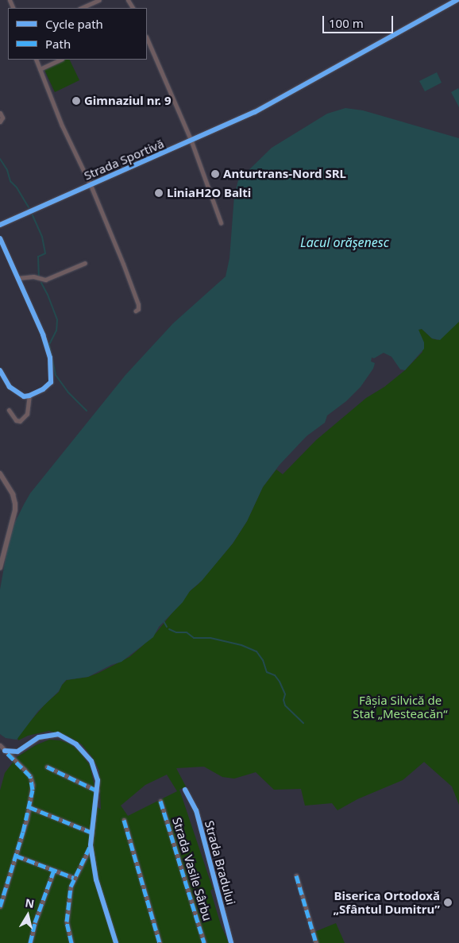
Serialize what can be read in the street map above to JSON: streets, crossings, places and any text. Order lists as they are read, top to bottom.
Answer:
{
  "streets": {
    "street": ["Strada Sportivă", "Strada Bradului", "Strada Vasile Sârbu"]
  },
  "water": ["Lacul orăşenesc"],
  "parks": ["Fâșia Silvică de Stat „Mesteacăn“"],
  "places": [
    "Gimnaziul nr. 9",
    "Anturtrans-Nord SRL",
    "LiniaH2O Balti",
    "Biserica Ortodoxă „Sfântul Dumitru”"
  ],
  "legend": ["Cycle path", "Path"],
  "scale_bar": "100 m",
  "north": "top"
}
